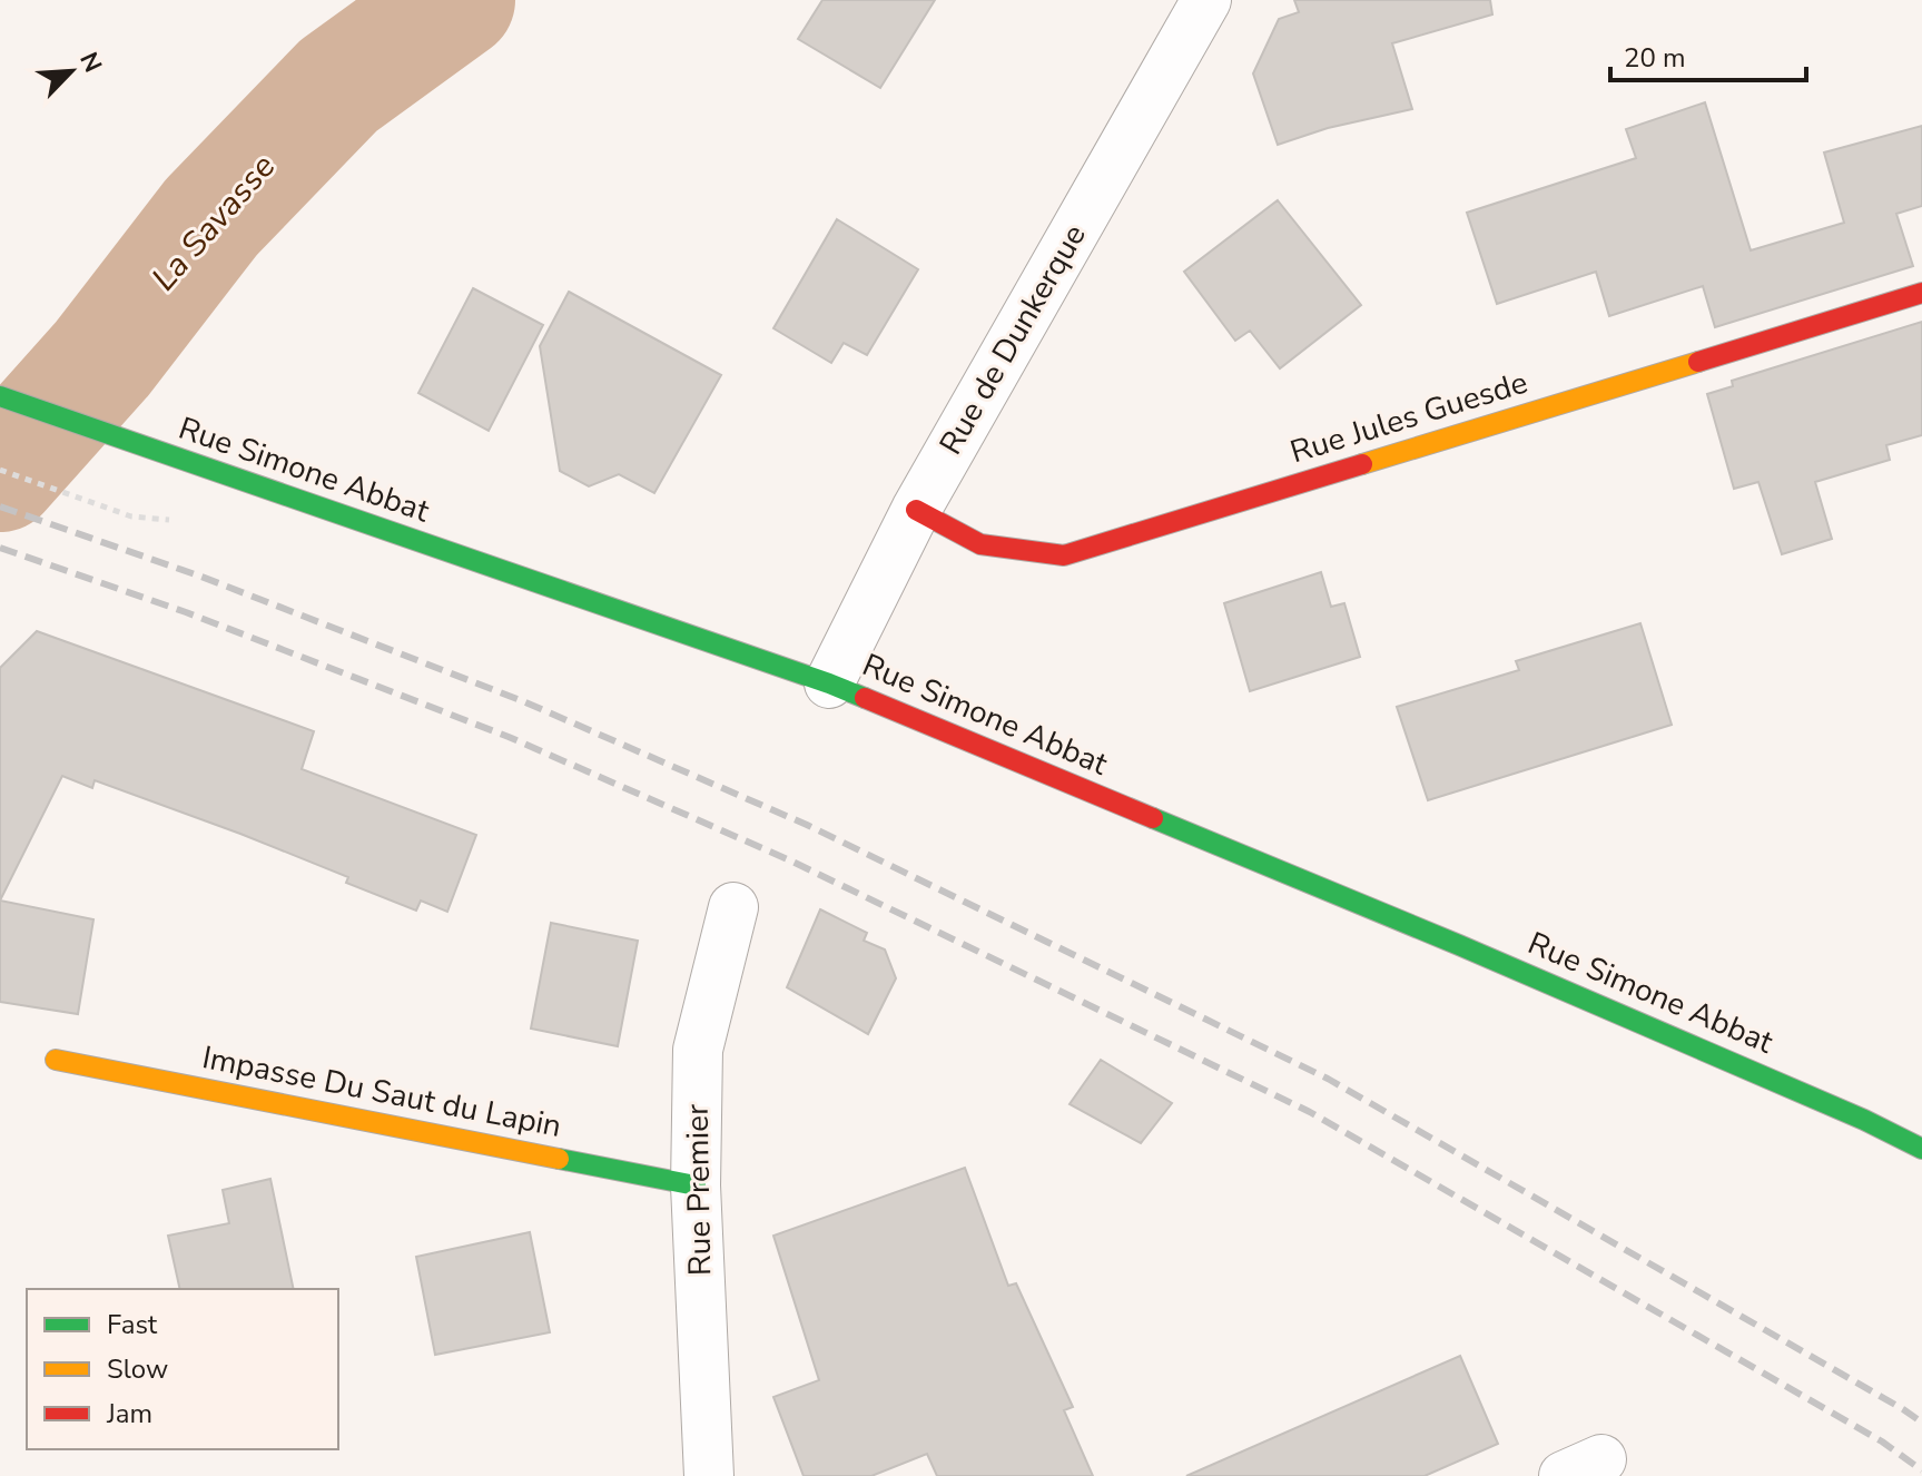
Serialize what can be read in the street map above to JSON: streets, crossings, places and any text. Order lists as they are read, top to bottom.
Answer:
{
  "streets": {
    "main road": ["Rue Jules Guesde", "Rue Simone Abbat", "Impasse Du Saut du Lapin"],
    "street": ["Rue de Dunkerque", "Rue Premier"]
  },
  "crossings": [
    ["Rue de Dunkerque", "Rue Jules Guesde"],
    ["Rue de Dunkerque", "Rue Simone Abbat"],
    ["Impasse Du Saut du Lapin", "Rue Premier"]
  ],
  "water": ["La Savasse"],
  "legend": ["Fast", "Slow", "Jam"],
  "scale_bar": "20 m",
  "north": "top right"
}
